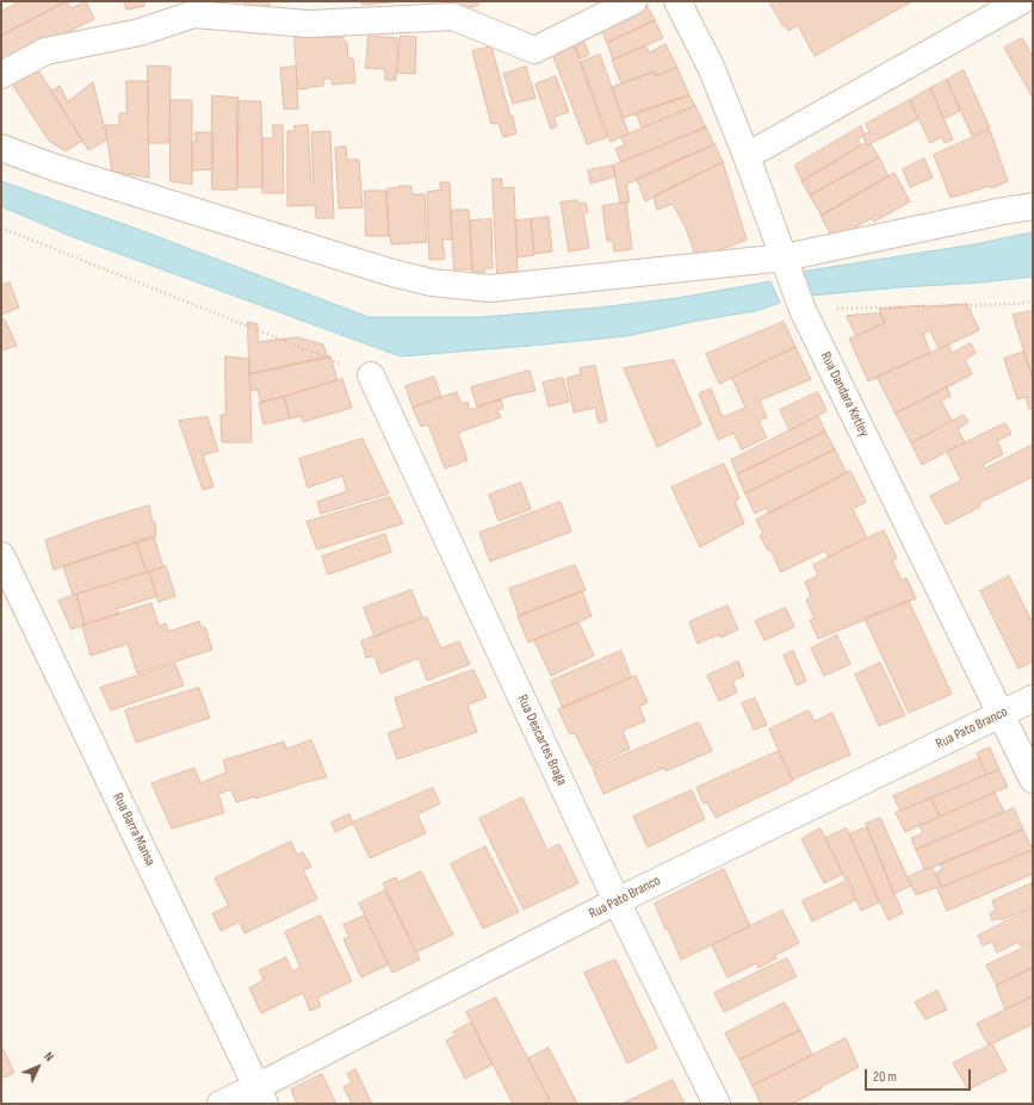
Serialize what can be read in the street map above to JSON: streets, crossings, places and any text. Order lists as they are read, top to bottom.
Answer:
{
  "streets": {
    "street": [
      "Rua Dandara Ketley",
      "Rua Pato Branco",
      "Rua Descartes Braga",
      "Rua Barra Mansa"
    ]
  },
  "crossings": [
    ["Rua Dandara Ketley", "Rua Pato Branco"],
    ["Rua Pato Branco", "Rua Descartes Braga"],
    ["Rua Pato Branco", "Rua Barra Mansa"]
  ],
  "scale_bar": "20 m",
  "north": "top right"
}
